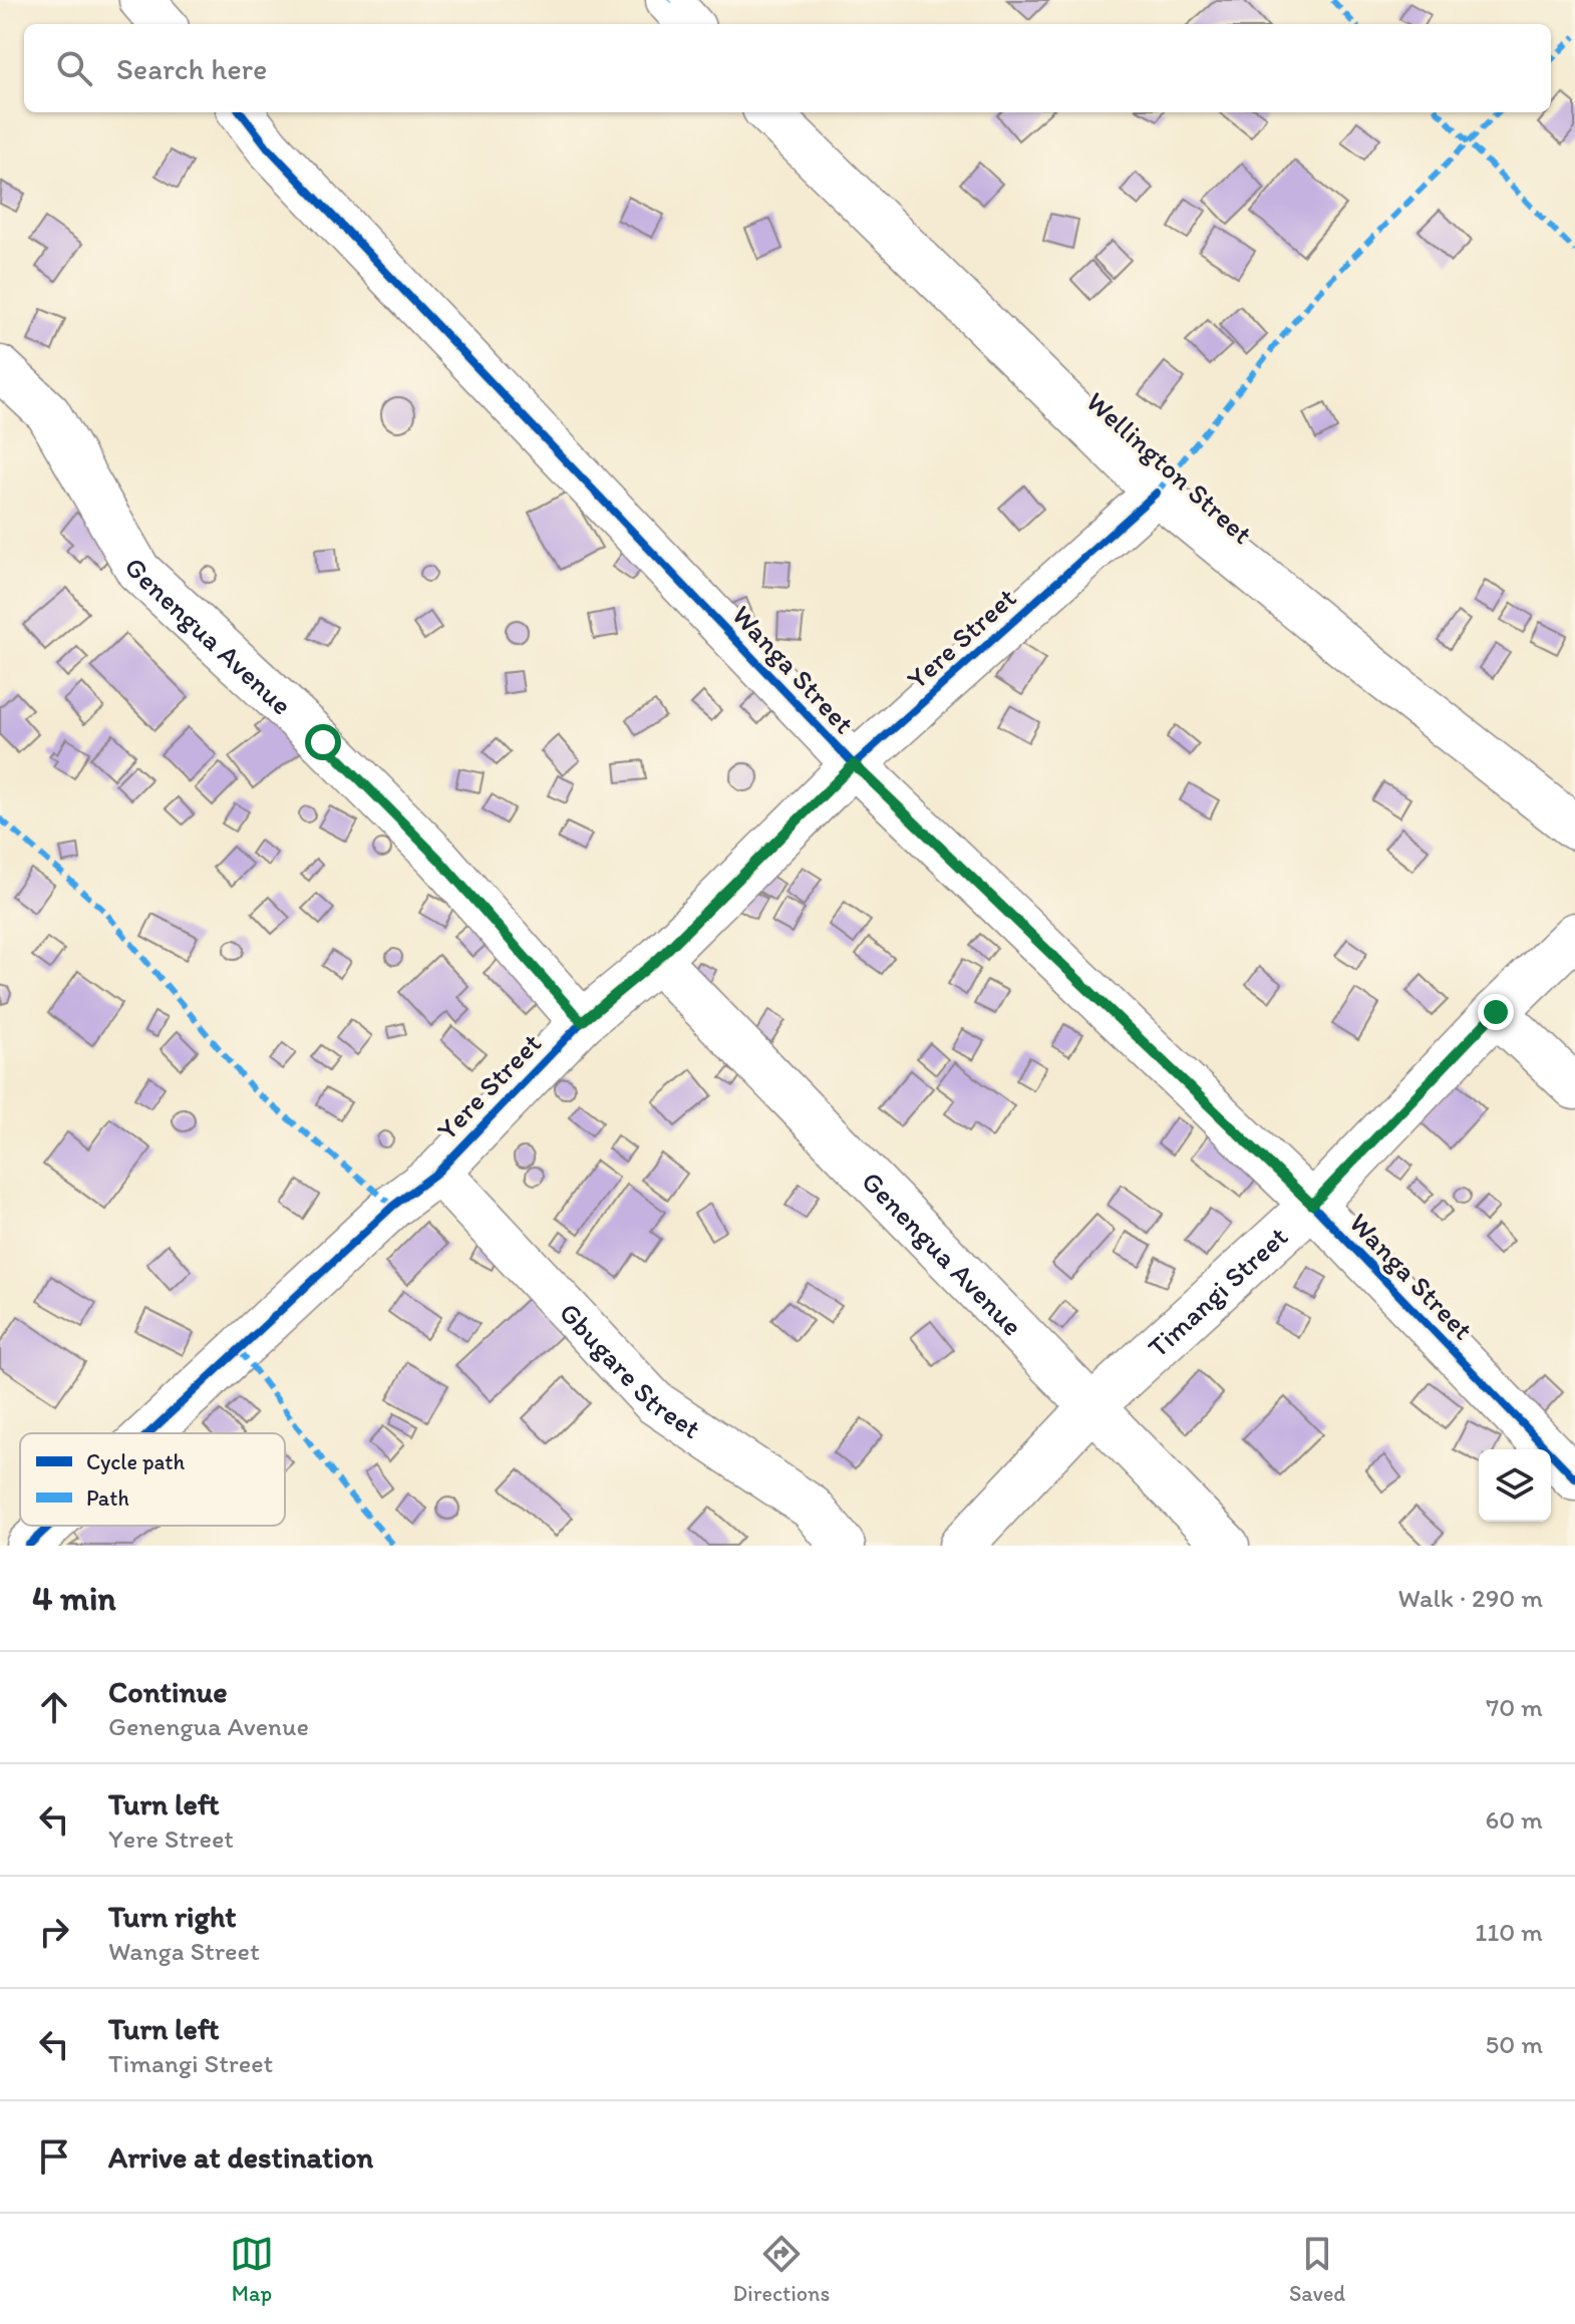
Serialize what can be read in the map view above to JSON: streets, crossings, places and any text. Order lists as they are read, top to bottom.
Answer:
{
  "streets": {
    "street": [
      "Wellington Street",
      "Genengua Avenue",
      "Yere Street",
      "Wanga Street",
      "Timangi Street",
      "Gbugare Street"
    ]
  },
  "crossings": [
    ["Wellington Street", "Yere Street"],
    ["Genengua Avenue", "Yere Street"],
    ["Genengua Avenue", "Timangi Street"],
    ["Yere Street", "Wanga Street"],
    ["Yere Street", "Gbugare Street"],
    ["Wanga Street", "Timangi Street"]
  ],
  "legend": ["Cycle path", "Path"],
  "page": {
    "search": "Search here",
    "heading": ["4 min", "Walk · 290 m"],
    "list": [
      ["Continue", "Genengua Avenue", "70 m"],
      ["Turn left", "Yere Street", "60 m"],
      ["Turn right", "Wanga Street", "110 m"],
      ["Turn left", "Timangi Street", "50 m"],
      "Arrive at destination"
    ],
    "nav": ["Map", "Directions", "Saved"]
  }
}
